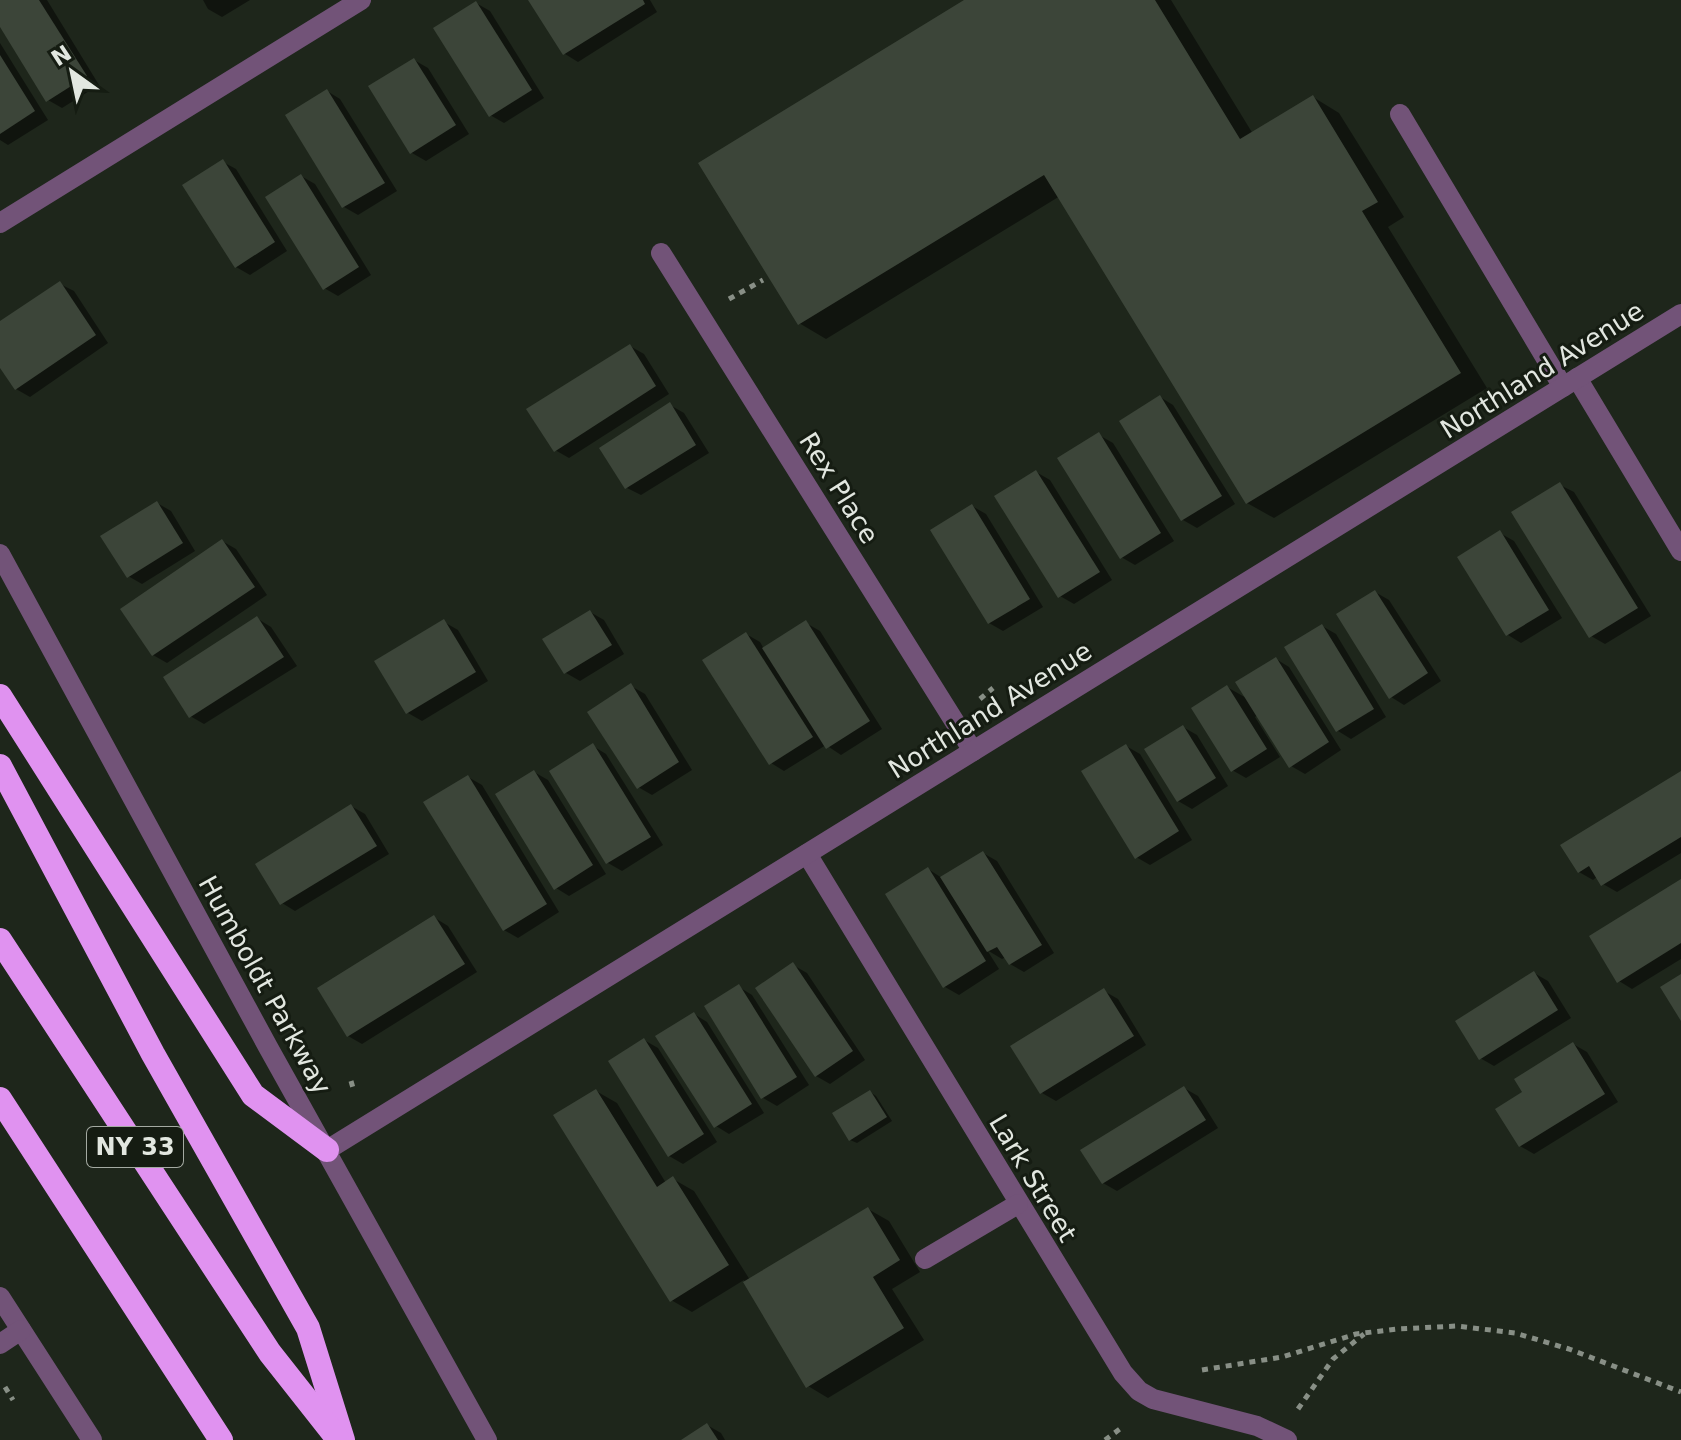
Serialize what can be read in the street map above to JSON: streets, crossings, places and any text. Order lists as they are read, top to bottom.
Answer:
{
  "streets": {
    "highway": ["NY 33"],
    "street": [
      "Northland Avenue",
      "Rex Place",
      "Humboldt Parkway",
      "Lark Street"
    ]
  },
  "crossings": [
    ["Northland Avenue", "Rex Place"],
    ["Northland Avenue", "Humboldt Parkway"],
    ["Northland Avenue", "Lark Street"]
  ],
  "north": "top left"
}
